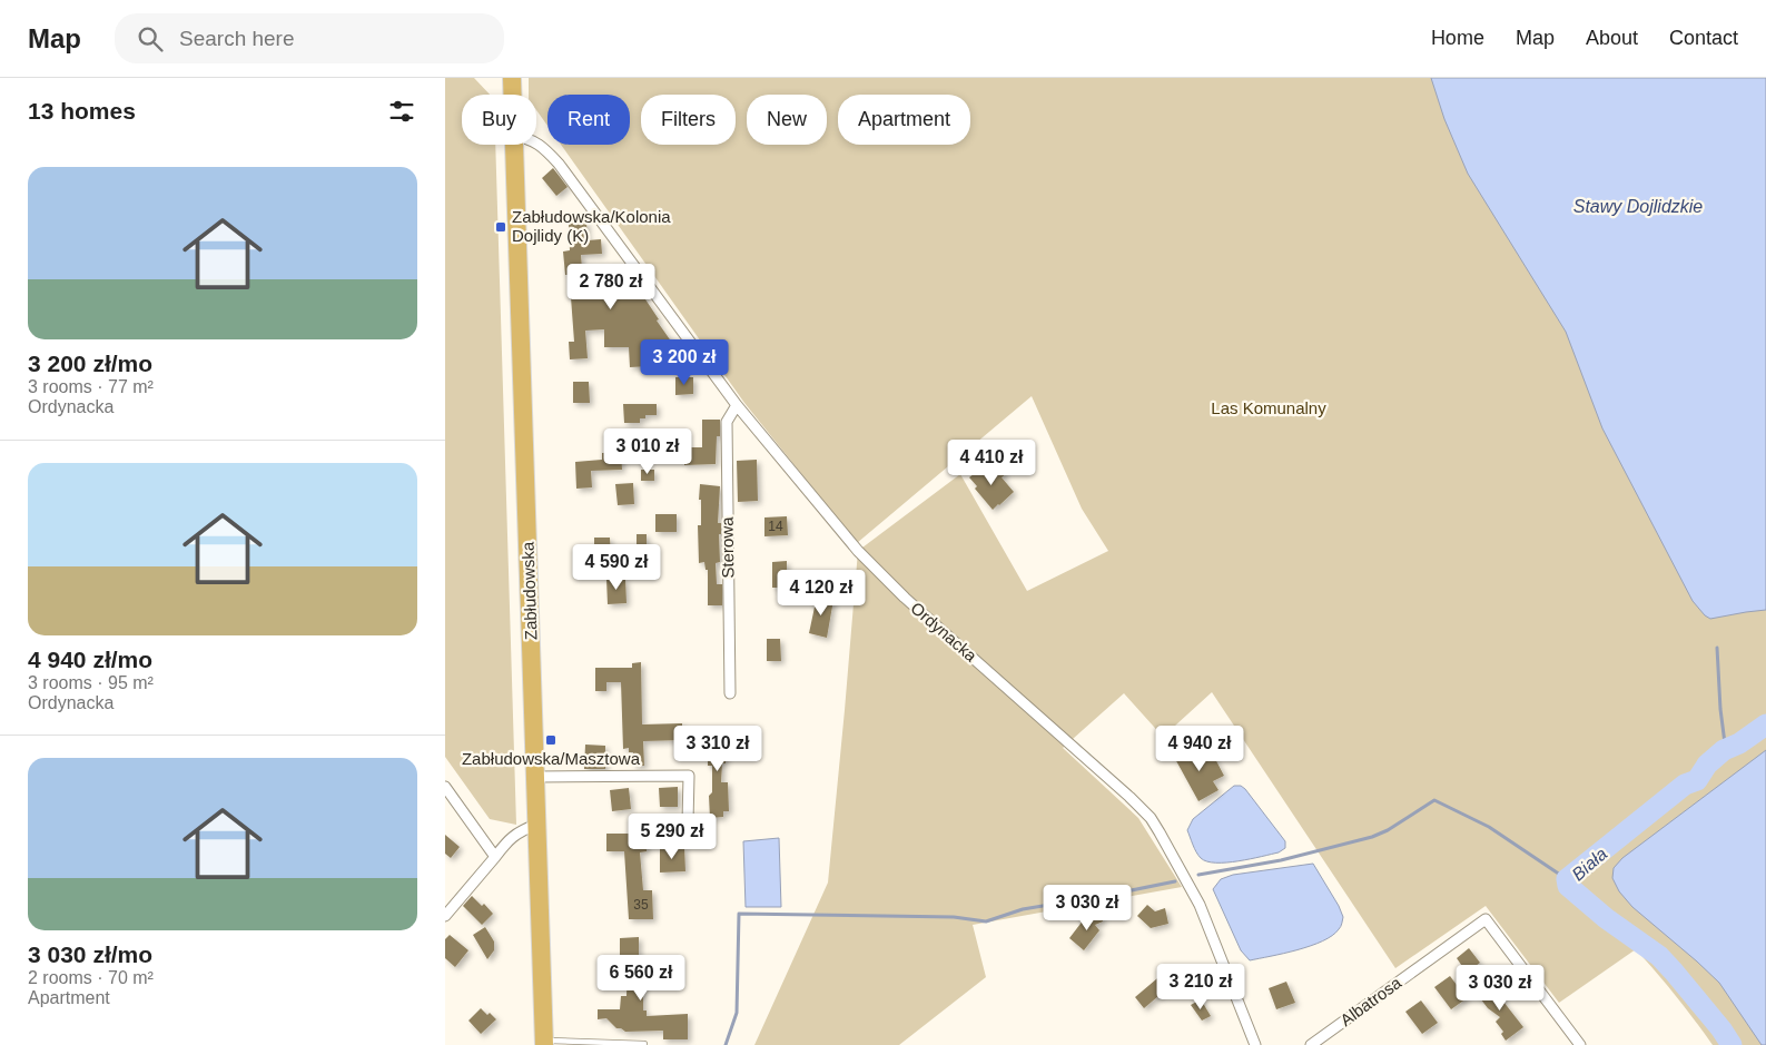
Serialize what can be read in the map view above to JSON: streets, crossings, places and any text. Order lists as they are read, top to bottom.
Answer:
{
  "streets": {
    "highway": ["Zabłudowska"],
    "street": ["Sterowa", "Ordynacka", "Albatrosa"]
  },
  "crossings": [
    ["Sterowa", "Ordynacka"]
  ],
  "water": ["Stawy Dojlidzkie", "Biała"],
  "parks": ["Las Komunalny"],
  "places": {
    "transit": ["Zabłudowska/Kolonia Dojlidy (K)", "Zabłudowska/Masztowa"]
  },
  "house_numbers": ["14", "35"],
  "page": {
    "header": "Map",
    "search": "Search here",
    "nav": [
      "Home",
      "Map",
      "About",
      "Contact"
    ],
    "heading": "13 homes",
    "chip": [
      "Buy",
      "Rent",
      "Filters",
      "New",
      "Apartment"
    ],
    "list": [
      {
        "name": "3 200 zł/mo",
        "note": "3 rooms · 77 m² · Ordynacka"
      },
      {
        "name": "4 940 zł/mo",
        "note": "3 rooms · 95 m² · Ordynacka"
      },
      {
        "name": "3 030 zł/mo",
        "note": "2 rooms · 70 m² · Apartment"
      }
    ],
    "price": [
      "2 780 zł",
      "3 200 zł",
      "3 010 zł",
      "4 410 zł",
      "4 590 zł",
      "4 120 zł",
      "3 310 zł",
      "4 940 zł",
      "5 290 zł",
      "3 030 zł",
      "6 560 zł",
      "3 210 zł",
      "3 030 zł"
    ]
  }
}
